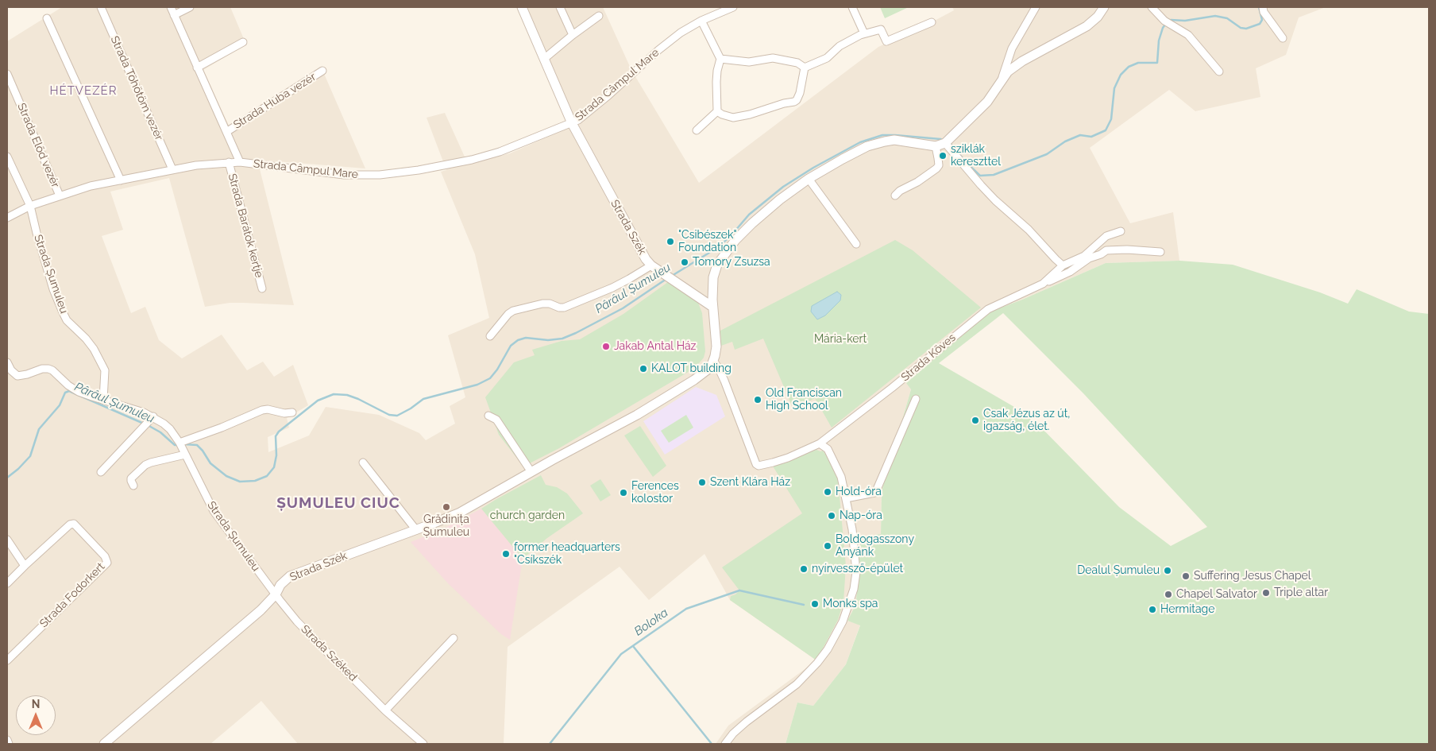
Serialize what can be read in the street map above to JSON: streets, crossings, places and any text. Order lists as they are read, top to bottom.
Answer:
{
  "streets": {
    "street": [
      "Strada Câmpul Mare",
      "Strada Töhötöm vezér",
      "Strada Huba vezér",
      "Strada Előd vezér",
      "Strada Barátok kertje",
      "Strada Szék",
      "Strada Șumuleu",
      "Strada Köves",
      "Strada Fodorkert",
      "Strada Széked"
    ]
  },
  "crossings": [
    ["Strada Câmpul Mare", "Strada Töhötöm vezér"],
    ["Strada Câmpul Mare", "Strada Huba vezér"],
    ["Strada Câmpul Mare", "Strada Előd vezér"],
    ["Strada Câmpul Mare", "Strada Barátok kertje"],
    ["Strada Câmpul Mare", "Strada Szék"],
    ["Strada Câmpul Mare", "Strada Șumuleu"],
    ["Strada Szék", "Strada Șumuleu"],
    ["Strada Szék", "Strada Köves"],
    ["Strada Szék", "Strada Széked"],
    ["Strada Șumuleu", "Strada Széked"]
  ],
  "districts": ["HÉTVEZÉR", "ȘUMULEU CIUC"],
  "water": ["Pârâul Șumuleu", "Boloka"],
  "parks": ["Mária-kert", "church garden"],
  "places": [
    "sziklák kereszttel",
    "\"Csibészek\" Foundation",
    "Tomory Zsuzsa",
    "Jakab Antal Ház",
    "KALOT building",
    "Old Franciscan High School",
    "Csak Jézus az út, igazság, élet.",
    "Szent Klára Ház",
    "Hold-óra",
    "Ferences kolostor",
    "Grădinița Șumuleu",
    "Nap-óra",
    "Boldogasszony Anyánk",
    "former headquarters \"Csíkszék",
    "nyírvessző-épület",
    "Dealul Șumuleu",
    "Suffering Jesus Chapel",
    "Triple altar",
    "Chapel Salvator",
    "Monks spa",
    "Hermitage"
  ],
  "north": "top"
}
